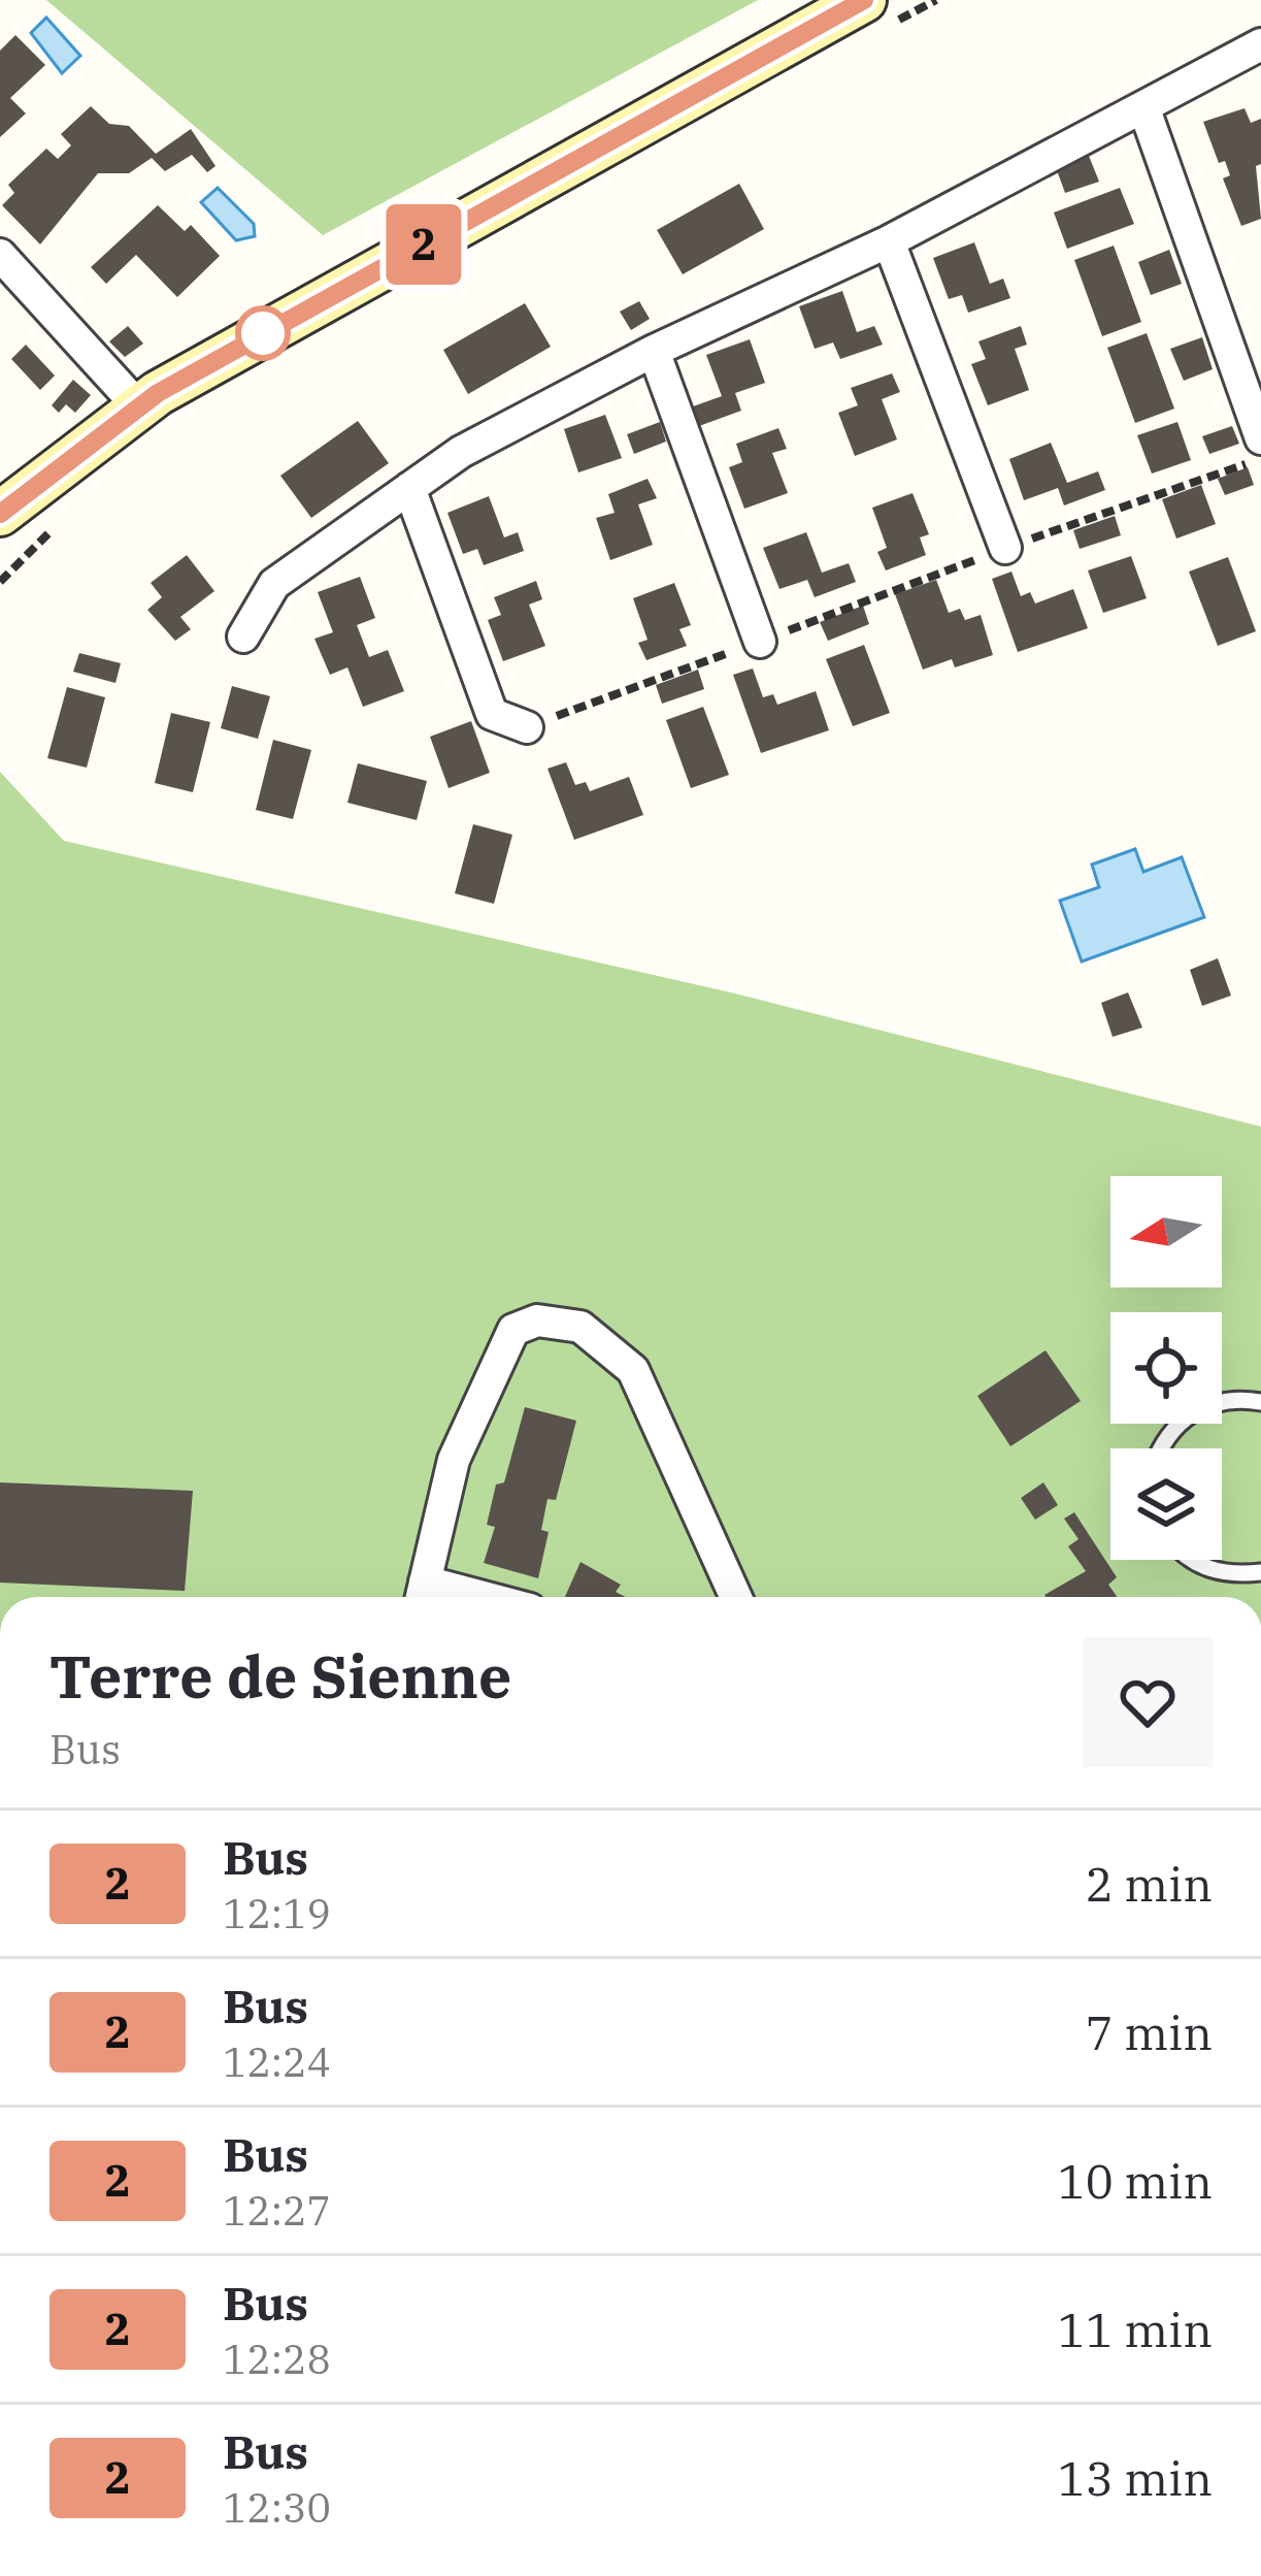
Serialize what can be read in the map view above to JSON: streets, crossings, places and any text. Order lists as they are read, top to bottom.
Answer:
{
  "lines": ["bus line 2"],
  "north": "left",
  "page": {
    "on_map": "2",
    "heading": ["Terre de Sienne", "Bus"],
    "list": [
      {
        "mark": "2",
        "name": "Bus",
        "note": "12:19",
        "value": "2 min"
      },
      {
        "mark": "2",
        "name": "Bus",
        "note": "12:24",
        "value": "7 min"
      },
      {
        "mark": "2",
        "name": "Bus",
        "note": "12:27",
        "value": "10 min"
      },
      {
        "mark": "2",
        "name": "Bus",
        "note": "12:28",
        "value": "11 min"
      },
      {
        "mark": "2",
        "name": "Bus",
        "note": "12:30",
        "value": "13 min"
      }
    ]
  }
}
